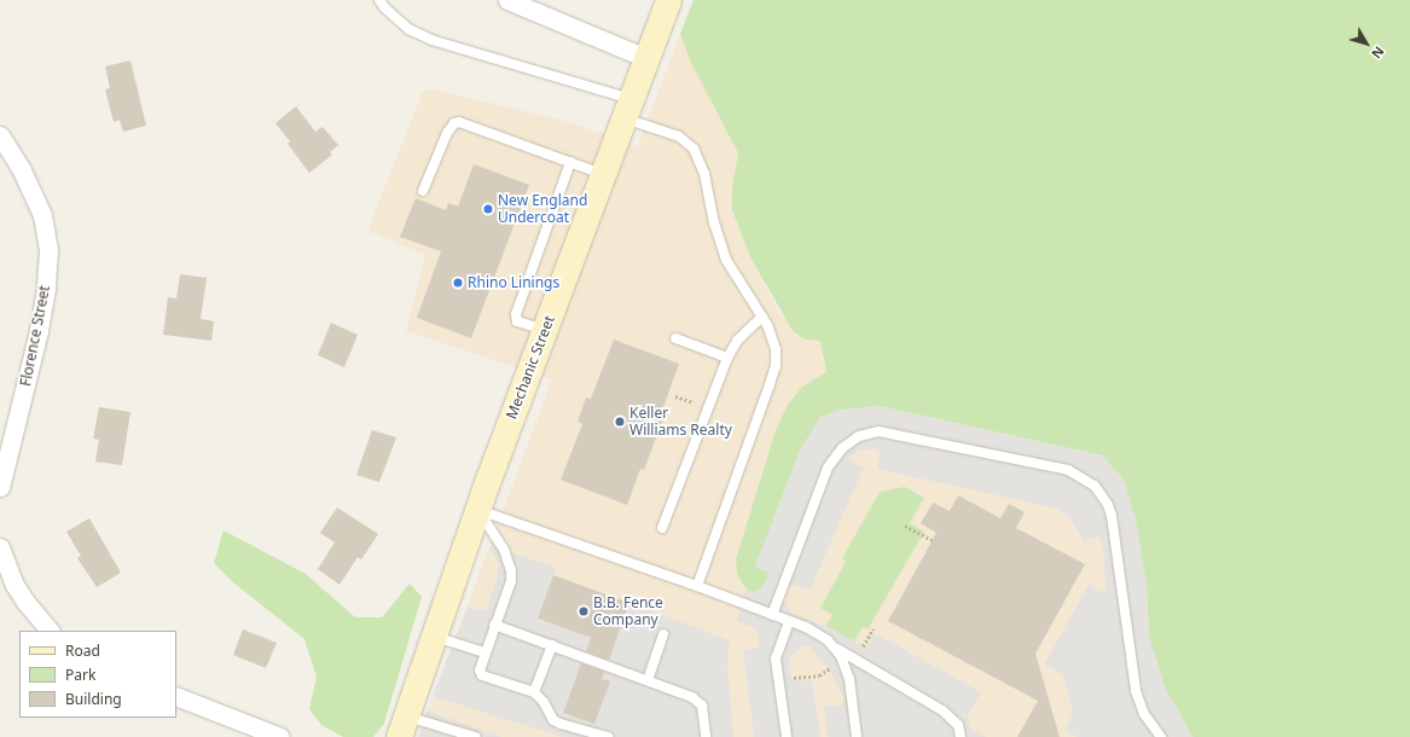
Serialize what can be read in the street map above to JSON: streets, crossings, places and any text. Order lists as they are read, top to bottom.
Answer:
{
  "streets": {
    "main road": ["Mechanic Street"],
    "street": ["Florence Street"]
  },
  "places": [
    "New England Undercoat",
    "Rhino Linings",
    "Keller Williams Realty",
    "B.B. Fence Company"
  ],
  "legend": ["Road", "Park", "Building"],
  "north": "bottom right"
}
